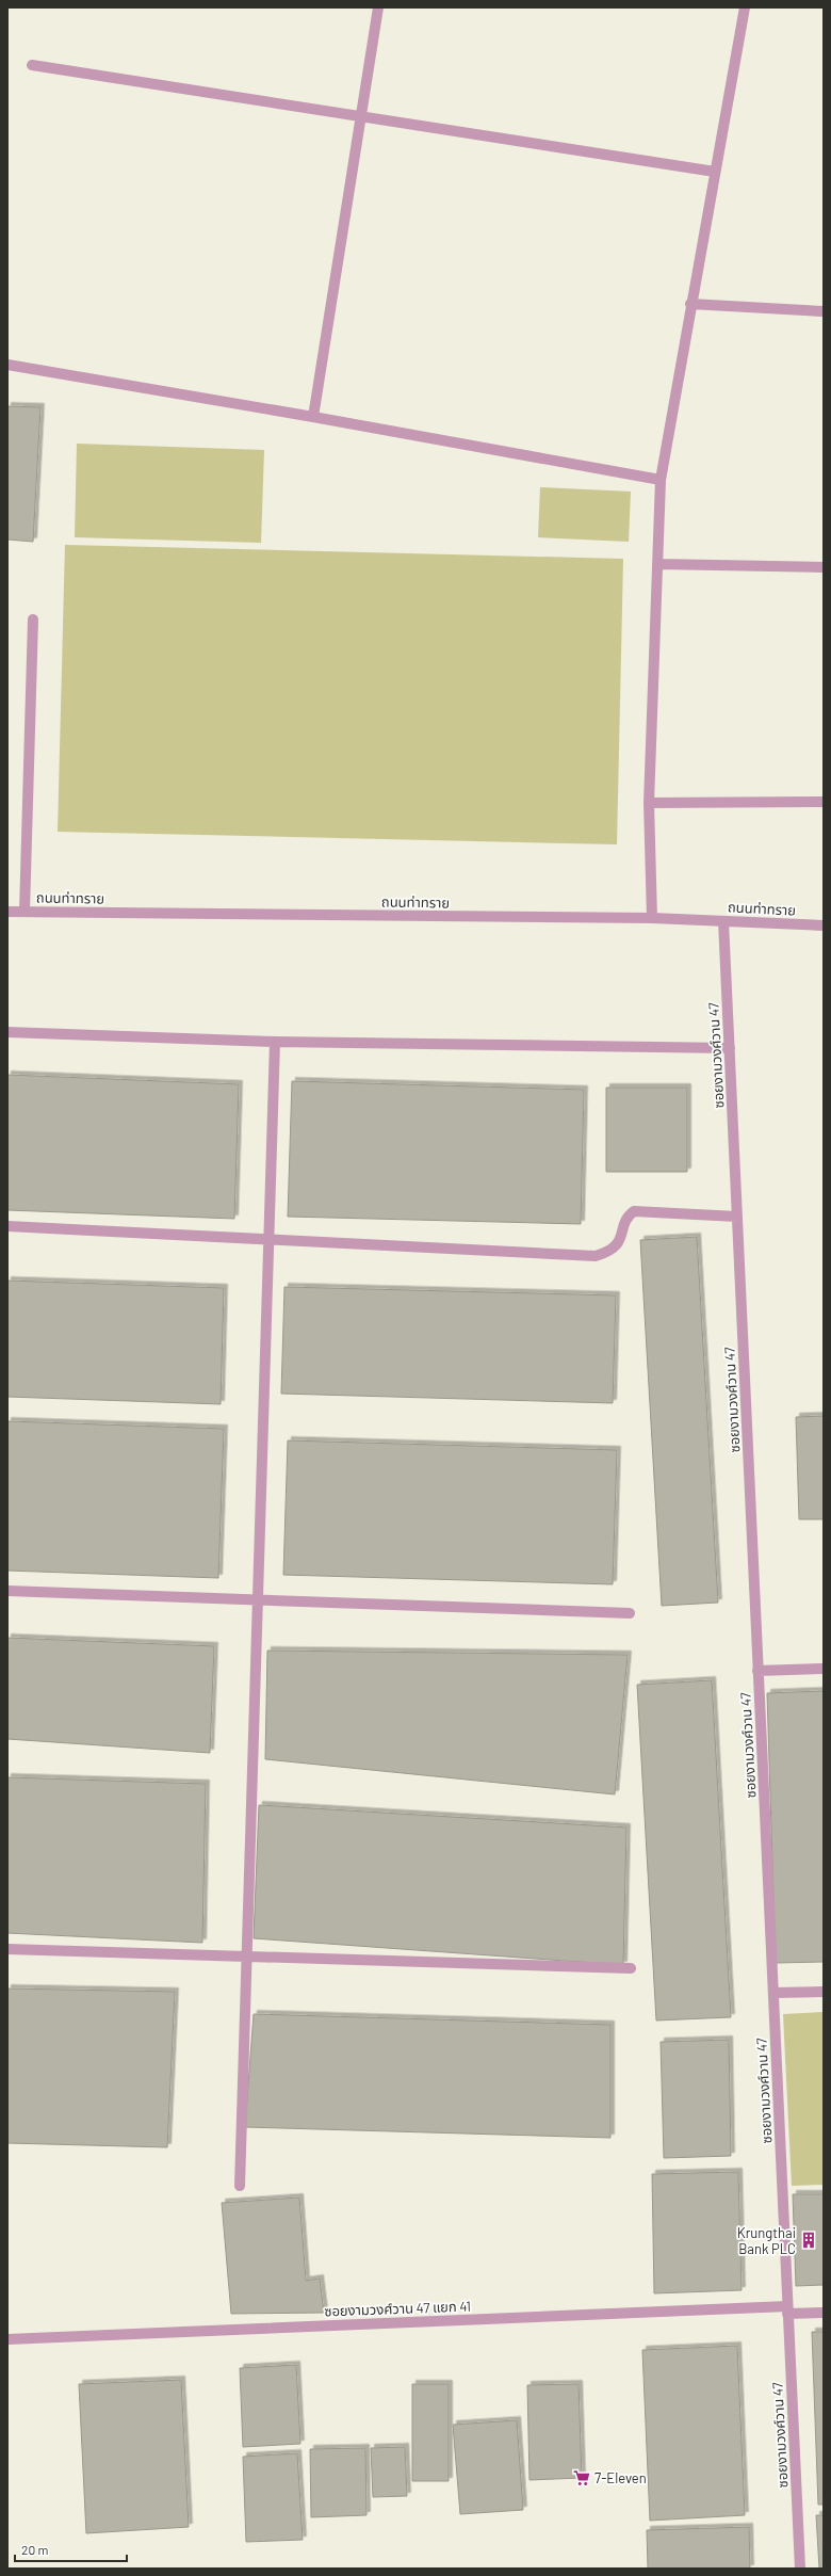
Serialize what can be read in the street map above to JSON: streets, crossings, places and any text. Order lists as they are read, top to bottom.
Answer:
{
  "streets": {
    "street": ["ถนนท่าทราย", "ซอยงามวงศ์วาน 47", "ซอยงามวงศ์วาน 47 แยก 41"]
  },
  "crossings": [
    ["ถนนท่าทราย", "ซอยงามวงศ์วาน 47"],
    ["ซอยงามวงศ์วาน 47", "ซอยงามวงศ์วาน 47 แยก 41"]
  ],
  "places": {
    "building": ["Krungthai Bank PLC"],
    "supermarket": ["7-Eleven"]
  },
  "scale_bar": "20 m"
}
